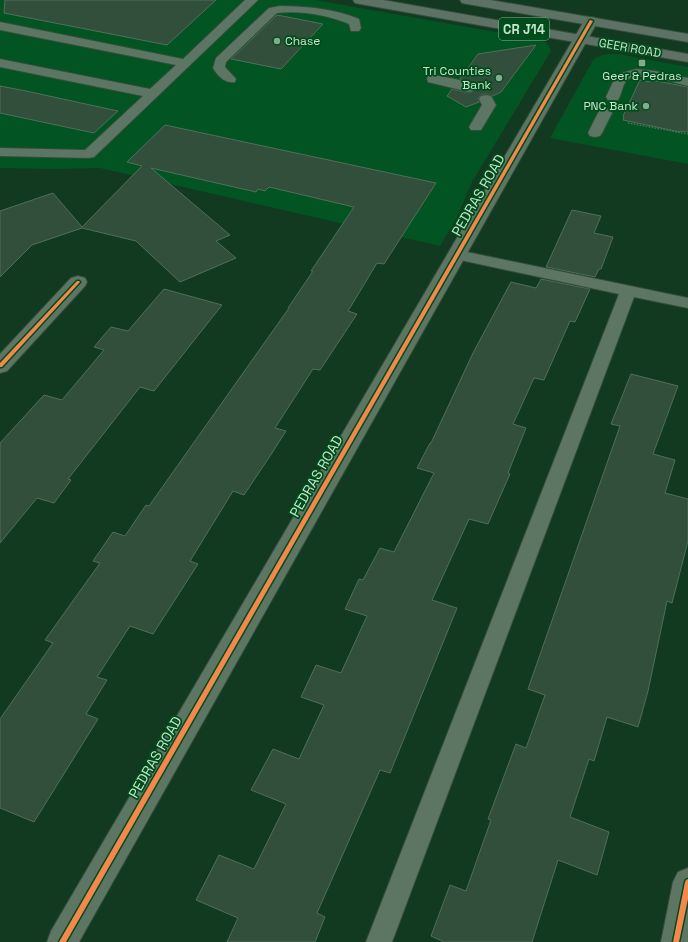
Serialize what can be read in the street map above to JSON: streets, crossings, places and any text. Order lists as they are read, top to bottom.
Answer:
{
  "streets": {
    "main road": ["CR J14", "GEER ROAD"],
    "street": ["PEDRAS ROAD"]
  },
  "crossings": [
    ["GEER ROAD", "PEDRAS ROAD"]
  ],
  "places": {
    "other": ["Chase", "Tri Counties Bank", "PNC Bank"],
    "transit": ["Geer & Pedras"]
  }
}
